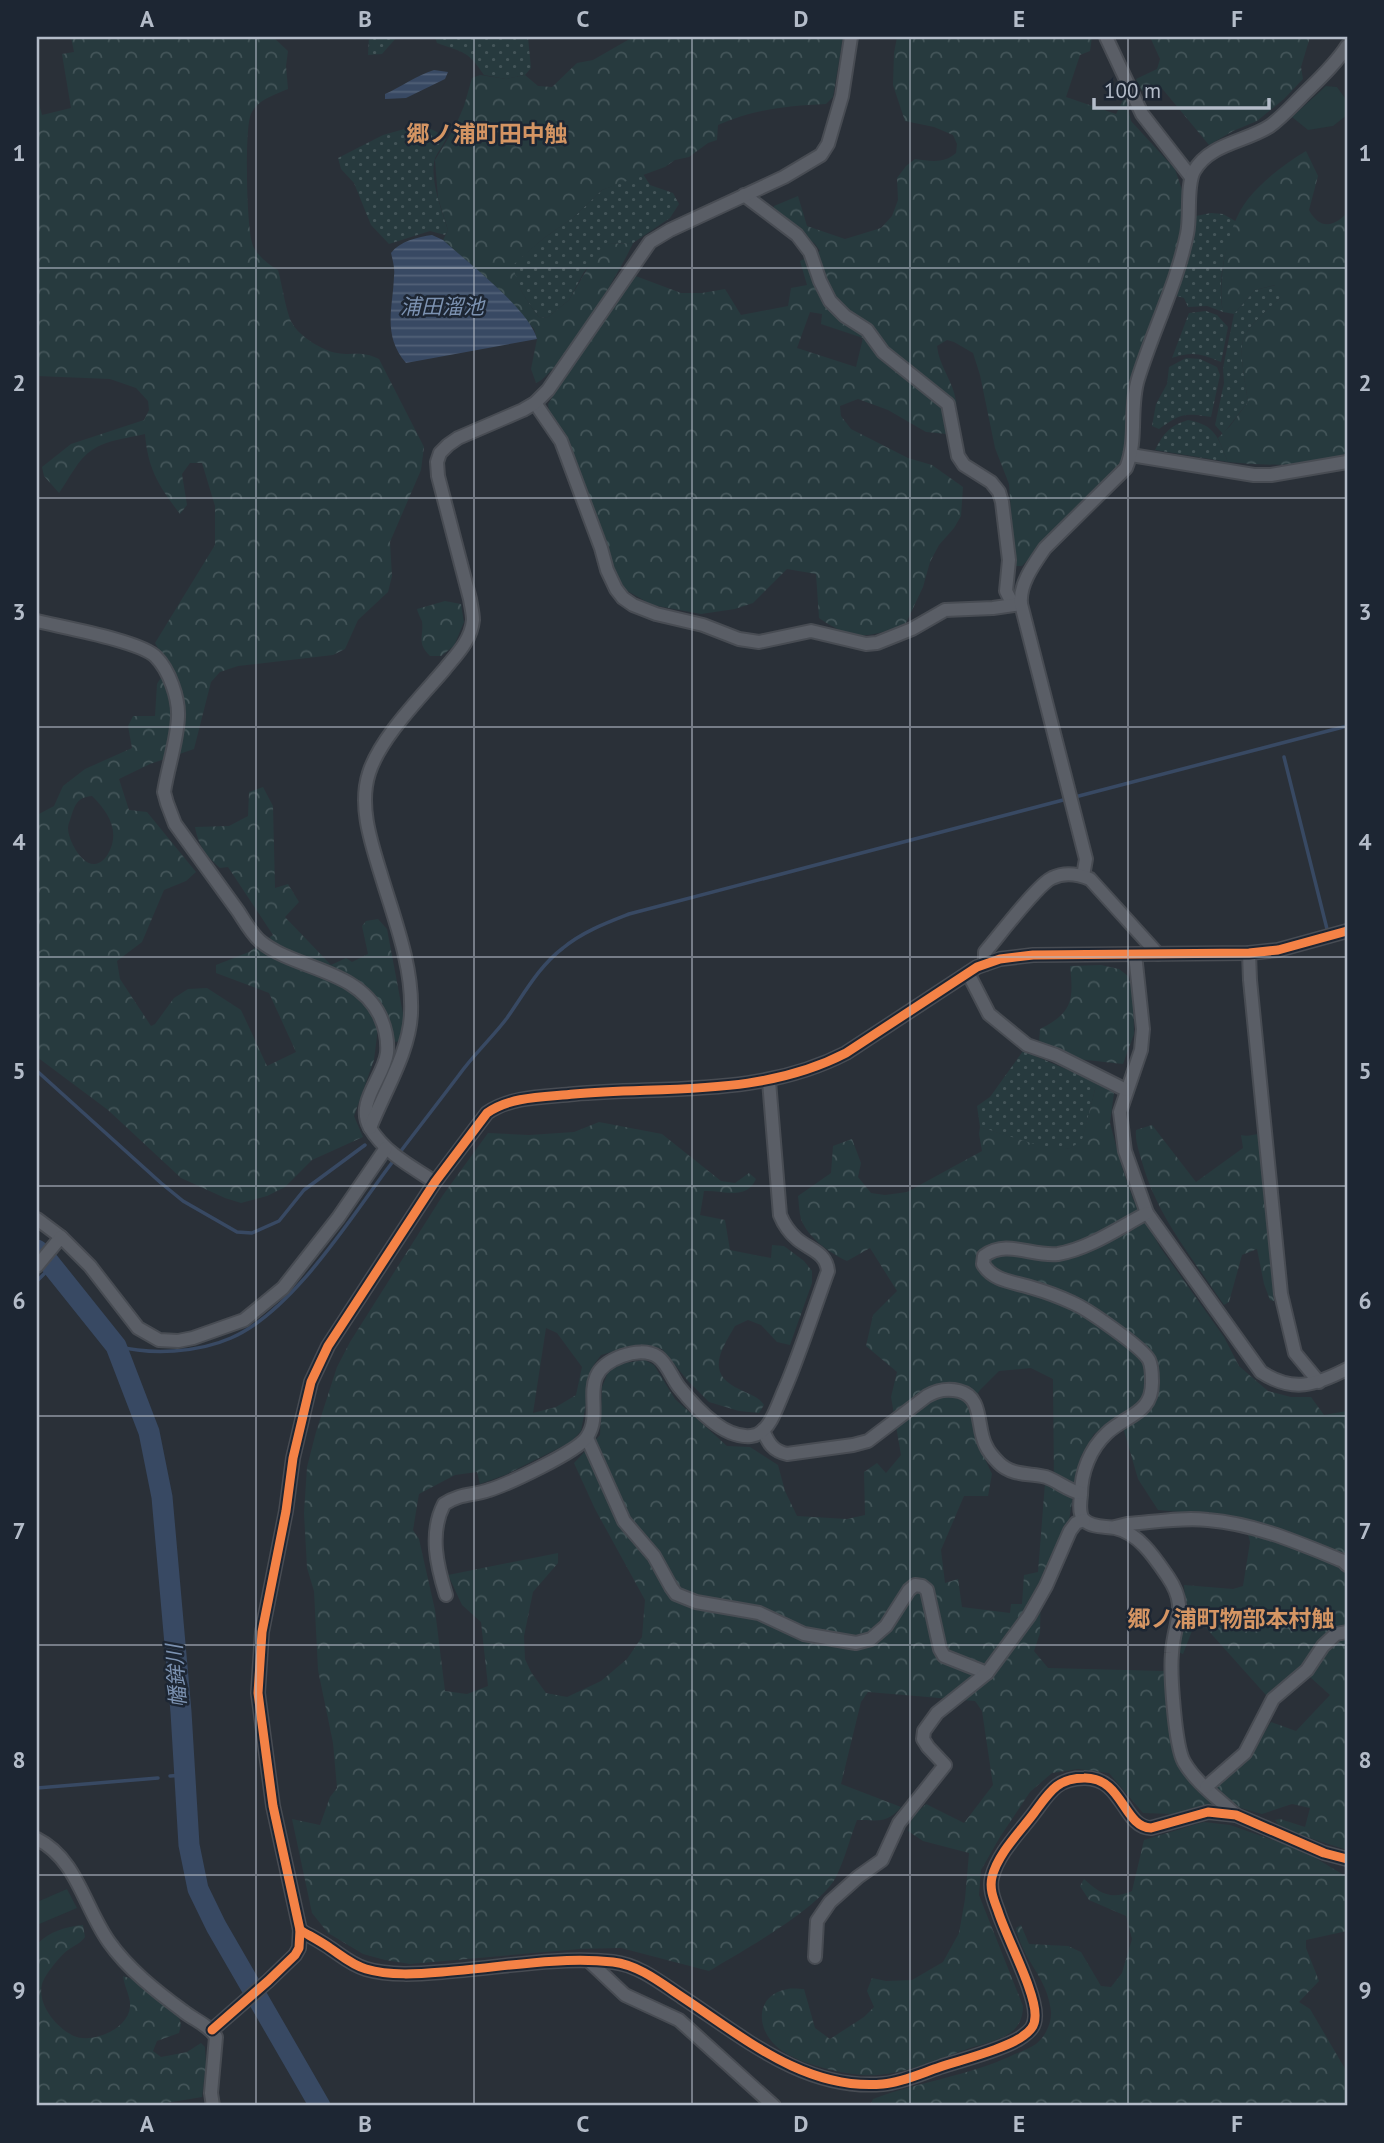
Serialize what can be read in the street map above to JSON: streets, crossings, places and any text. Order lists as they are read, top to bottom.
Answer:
{
  "districts": ["郷ノ浦町田中触", "郷ノ浦町物部本村触"],
  "water": ["浦田溜池", "幡鉾川"],
  "scale_bar": "100 m",
  "grid": {
    "columns": [
      "A",
      "B",
      "C",
      "D",
      "E",
      "F"
    ],
    "rows": [
      "1",
      "2",
      "3",
      "4",
      "5",
      "6",
      "7",
      "8",
      "9"
    ]
  }
}
